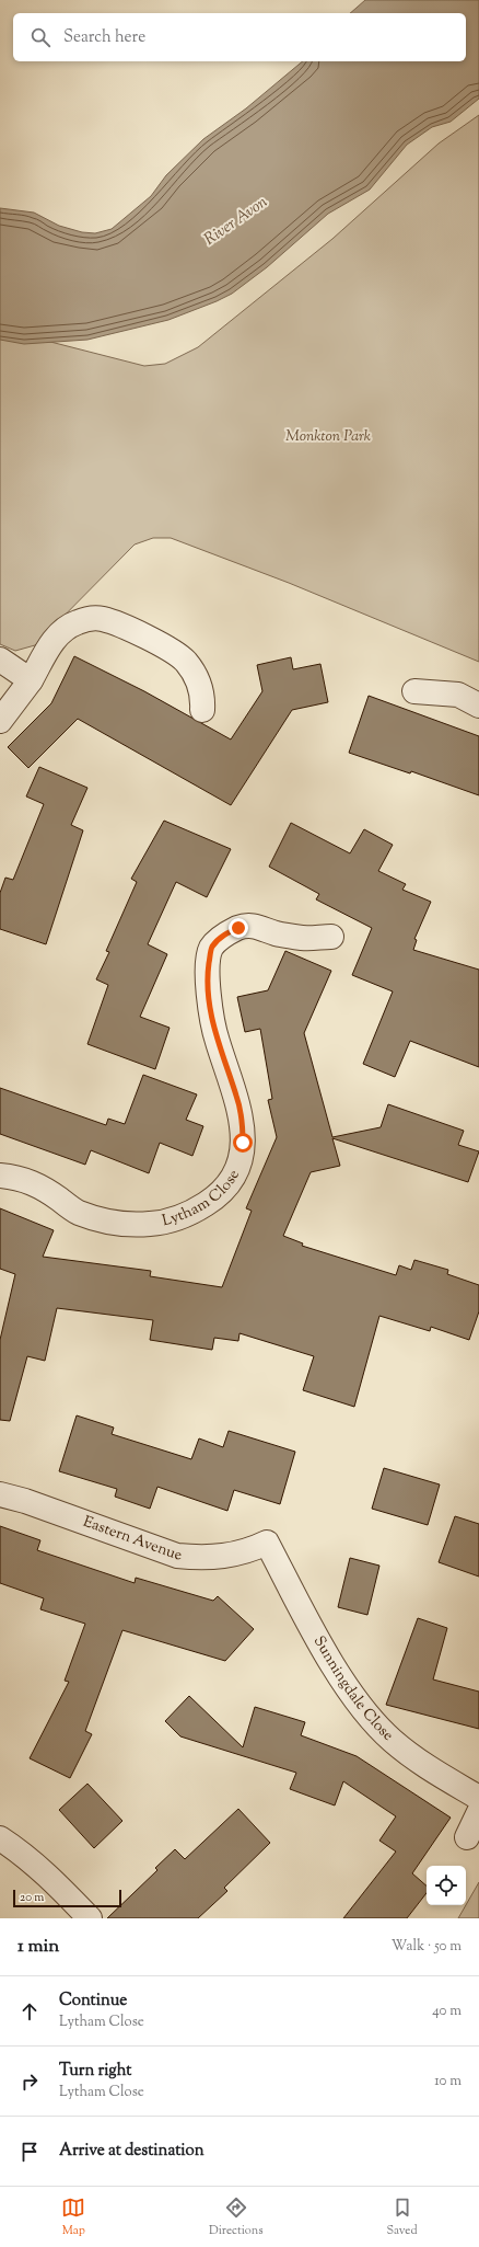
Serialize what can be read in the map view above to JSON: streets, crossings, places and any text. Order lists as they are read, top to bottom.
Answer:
{
  "streets": {
    "street": ["Lytham Close", "Eastern Avenue", "Sunningdale Close"]
  },
  "crossings": [
    ["Eastern Avenue", "Sunningdale Close"]
  ],
  "water": ["River Avon"],
  "parks": ["Monkton Park"],
  "scale_bar": "20 m",
  "page": {
    "search": "Search here",
    "scale": "20 m",
    "heading": ["1 min", "Walk · 50 m"],
    "list": [
      ["Continue", "Lytham Close", "40 m"],
      ["Turn right", "Lytham Close", "10 m"],
      "Arrive at destination"
    ],
    "nav": ["Map", "Directions", "Saved"]
  }
}
